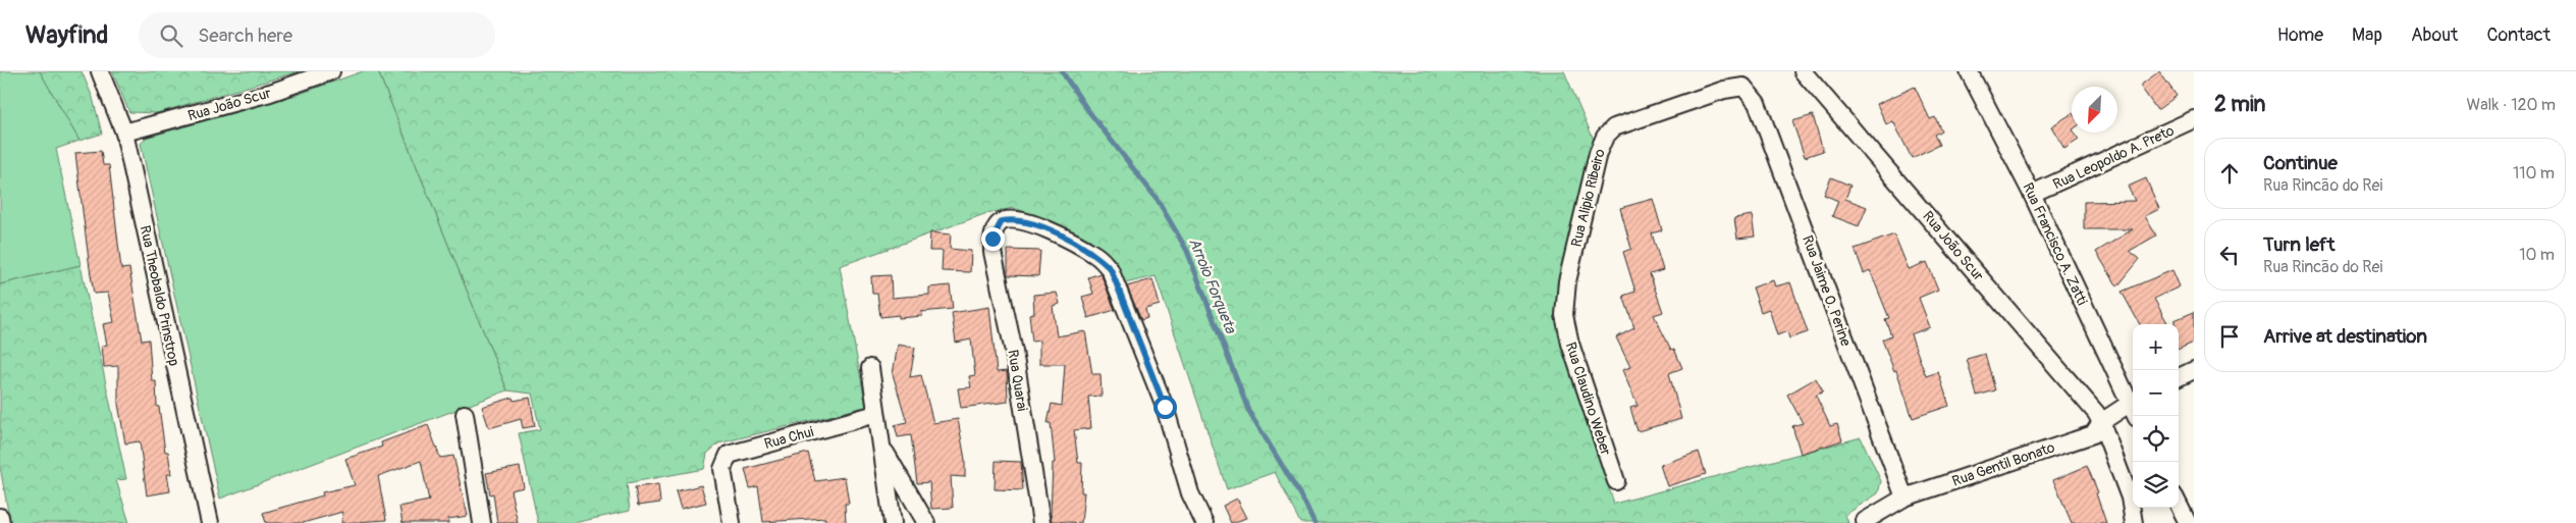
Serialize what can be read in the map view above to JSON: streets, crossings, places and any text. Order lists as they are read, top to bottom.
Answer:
{
  "streets": {
    "street": [
      "Rua João Scur",
      "Rua Leopoldo A. Preto",
      "Rua Alipio Ribeiro",
      "Rua Francisco A. Zatti",
      "Rua Jaime O. Perine",
      "Rua Theobaldo Prinstrop",
      "Rua Quarai",
      "Rua Claudino Weber",
      "Rua Chui",
      "Rua Gentil Bonato"
    ]
  },
  "crossings": [
    ["Rua João Scur", "Rua Theobaldo Prinstrop"],
    ["Rua João Scur", "Rua Gentil Bonato"],
    ["Rua Leopoldo A. Preto", "Rua Francisco A. Zatti"],
    ["Rua Alipio Ribeiro", "Rua Jaime O. Perine"],
    ["Rua Alipio Ribeiro", "Rua Claudino Weber"],
    ["Rua Francisco A. Zatti", "Rua Gentil Bonato"],
    ["Rua Jaime O. Perine", "Rua Gentil Bonato"]
  ],
  "water": ["Arroio Forqueta"],
  "north": "bottom left",
  "page": {
    "header": "Wayfind",
    "search": "Search here",
    "nav": [
      "Home",
      "Map",
      "About",
      "Contact"
    ],
    "heading": ["2 min", "Walk · 120 m"],
    "list": [
      ["Continue", "Rua Rincão do Rei", "110 m"],
      ["Turn left", "Rua Rincão do Rei", "10 m"],
      "Arrive at destination"
    ],
    "map_buttons": ["+", "−"]
  }
}
